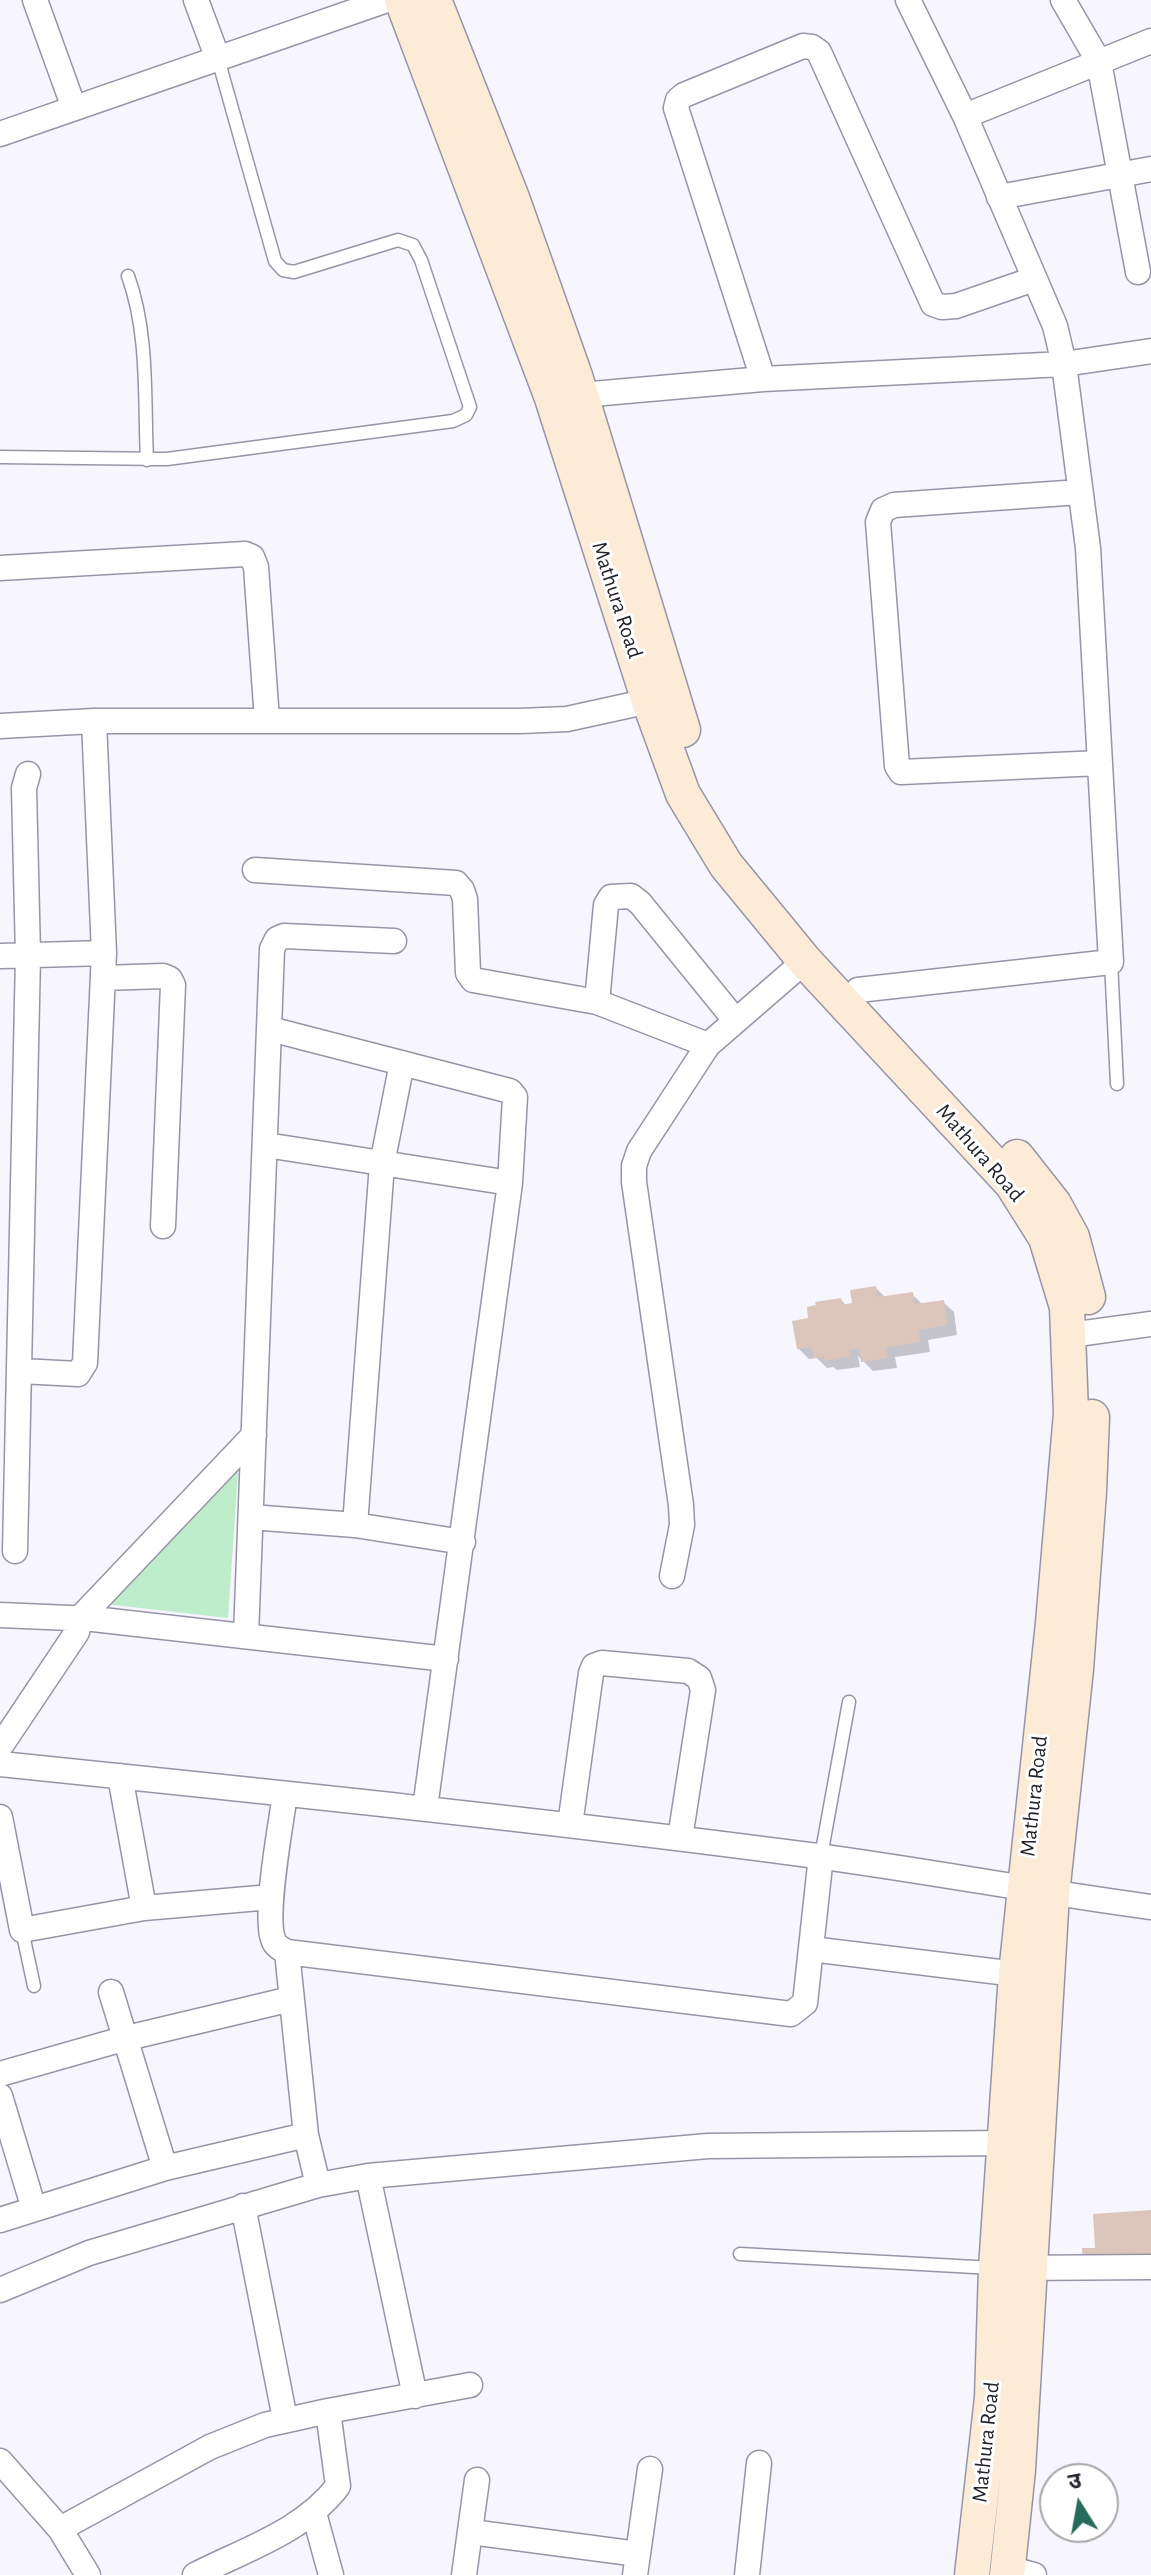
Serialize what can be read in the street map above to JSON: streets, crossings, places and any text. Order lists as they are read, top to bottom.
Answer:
{
  "streets": {
    "main road": ["Mathura Road"]
  },
  "north": "top"
}
